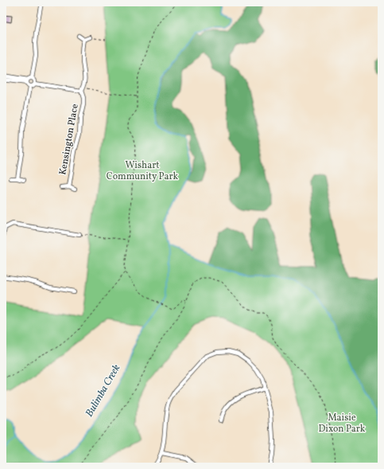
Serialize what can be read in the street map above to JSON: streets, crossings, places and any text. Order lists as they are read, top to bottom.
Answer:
{
  "streets": {
    "street": ["Kensington Place"]
  },
  "water": ["Bulimba Creek"],
  "parks": ["Wishart Community Park", "Maisie Dixon Park"]
}
